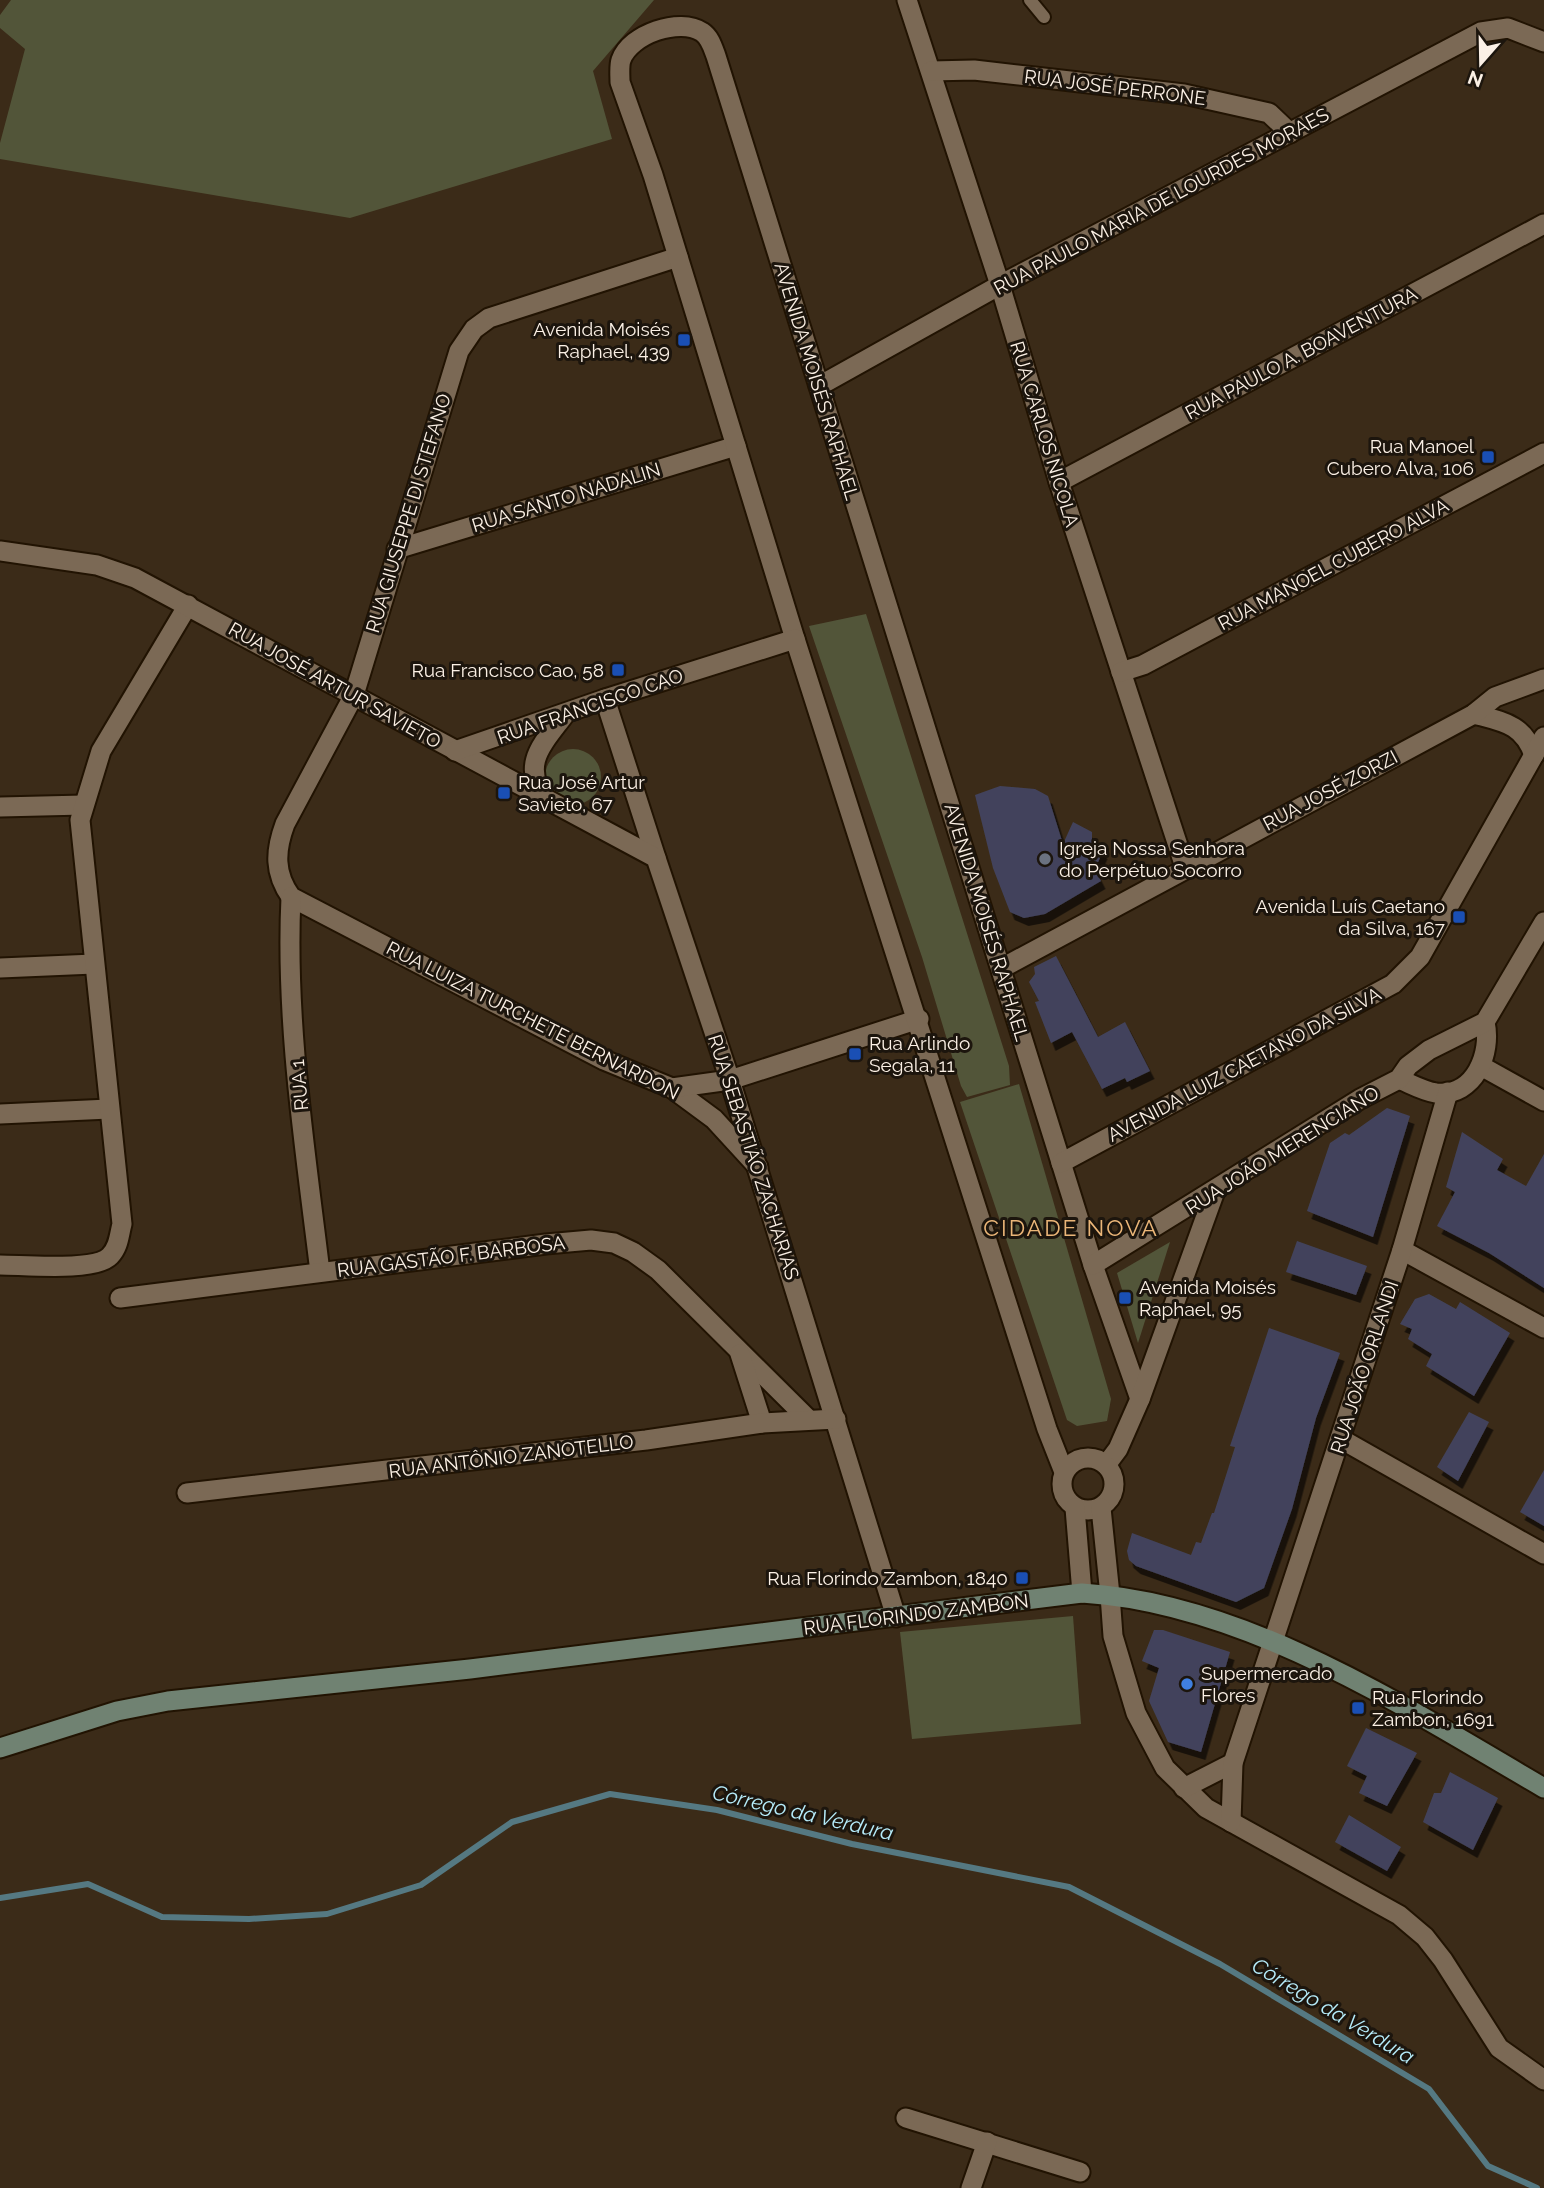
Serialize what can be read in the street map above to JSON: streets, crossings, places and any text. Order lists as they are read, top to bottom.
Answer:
{
  "streets": {
    "main road": ["RUA FLORINDO ZAMBON"],
    "street": [
      "RUA JOSÉ PERRONE",
      "RUA PAULO MARIA DE LOURDES MORAES",
      "RUA PAULO A. BOAVENTURA",
      "AVENIDA MOISÉS RAPHAEL",
      "RUA CARLOS NICOLA",
      "RUA SANTO NADALIN",
      "RUA GIUSEPPE DI STEFANO",
      "RUA MANOEL CUBERO ALVA",
      "RUA JOSÉ ARTUR SAVIETO",
      "RUA FRANCISCO CAO",
      "RUA JOSÉ ZORZI",
      "RUA LUIZA TURCHETE BERNARDON",
      "AVENIDA LUIZ CAETANO DA SILVA",
      "RUA 1",
      "RUA JOÃO MERENCIANO",
      "RUA SEBASTIÃO ZACHARIAS",
      "RUA GASTÃO F. BARBOSA",
      "RUA JOÃO ORLANDI",
      "RUA ANTÔNIO ZANOTELLO"
    ]
  },
  "crossings": [
    ["RUA JOSÉ PERRONE", "RUA PAULO MARIA DE LOURDES MORAES"],
    ["RUA JOSÉ PERRONE", "RUA CARLOS NICOLA"],
    ["RUA PAULO MARIA DE LOURDES MORAES", "AVENIDA MOISÉS RAPHAEL"],
    ["RUA PAULO MARIA DE LOURDES MORAES", "RUA CARLOS NICOLA"],
    ["RUA PAULO A. BOAVENTURA", "RUA CARLOS NICOLA"],
    ["AVENIDA MOISÉS RAPHAEL", "RUA SANTO NADALIN"],
    ["AVENIDA MOISÉS RAPHAEL", "RUA GIUSEPPE DI STEFANO"],
    ["AVENIDA MOISÉS RAPHAEL", "RUA FRANCISCO CAO"],
    ["AVENIDA MOISÉS RAPHAEL", "RUA JOSÉ ZORZI"],
    ["AVENIDA MOISÉS RAPHAEL", "AVENIDA LUIZ CAETANO DA SILVA"],
    ["AVENIDA MOISÉS RAPHAEL", "RUA JOÃO MERENCIANO"],
    ["RUA CARLOS NICOLA", "RUA MANOEL CUBERO ALVA"],
    ["RUA CARLOS NICOLA", "RUA JOSÉ ZORZI"],
    ["RUA SANTO NADALIN", "RUA GIUSEPPE DI STEFANO"],
    ["RUA GIUSEPPE DI STEFANO", "RUA JOSÉ ARTUR SAVIETO"],
    ["RUA GIUSEPPE DI STEFANO", "RUA LUIZA TURCHETE BERNARDON"],
    ["RUA GIUSEPPE DI STEFANO", "RUA 1"],
    ["RUA JOSÉ ARTUR SAVIETO", "RUA FRANCISCO CAO"],
    ["RUA JOSÉ ARTUR SAVIETO", "RUA SEBASTIÃO ZACHARIAS"],
    ["RUA FRANCISCO CAO", "RUA SEBASTIÃO ZACHARIAS"],
    ["RUA LUIZA TURCHETE BERNARDON", "RUA 1"],
    ["RUA LUIZA TURCHETE BERNARDON", "RUA SEBASTIÃO ZACHARIAS"],
    ["RUA 1", "RUA GASTÃO F. BARBOSA"],
    ["RUA JOÃO MERENCIANO", "RUA JOÃO ORLANDI"],
    ["RUA SEBASTIÃO ZACHARIAS", "RUA ANTÔNIO ZANOTELLO"],
    ["RUA SEBASTIÃO ZACHARIAS", "RUA FLORINDO ZAMBON"],
    ["RUA GASTÃO F. BARBOSA", "RUA ANTÔNIO ZANOTELLO"],
    ["RUA JOÃO ORLANDI", "RUA FLORINDO ZAMBON"]
  ],
  "districts": ["CIDADE NOVA"],
  "water": ["Córrego da Verdura"],
  "places": {
    "transit": [
      "Avenida Moisés Raphael, 439",
      "Rua Manoel Cubero Alva, 106",
      "Rua Francisco Cao, 58",
      "Rua José Artur Savieto, 67",
      "Avenida Luís Caetano da Silva, 167",
      "Rua Arlindo Segala, 11",
      "Avenida Moisés Raphael, 95",
      "Rua Florindo Zambon, 1840",
      "Rua Florindo Zambon, 1691"
    ],
    "other": ["Igreja Nossa Senhora do Perpétuo Socorro", "Supermercado Flores"]
  },
  "north": "bottom"
}
